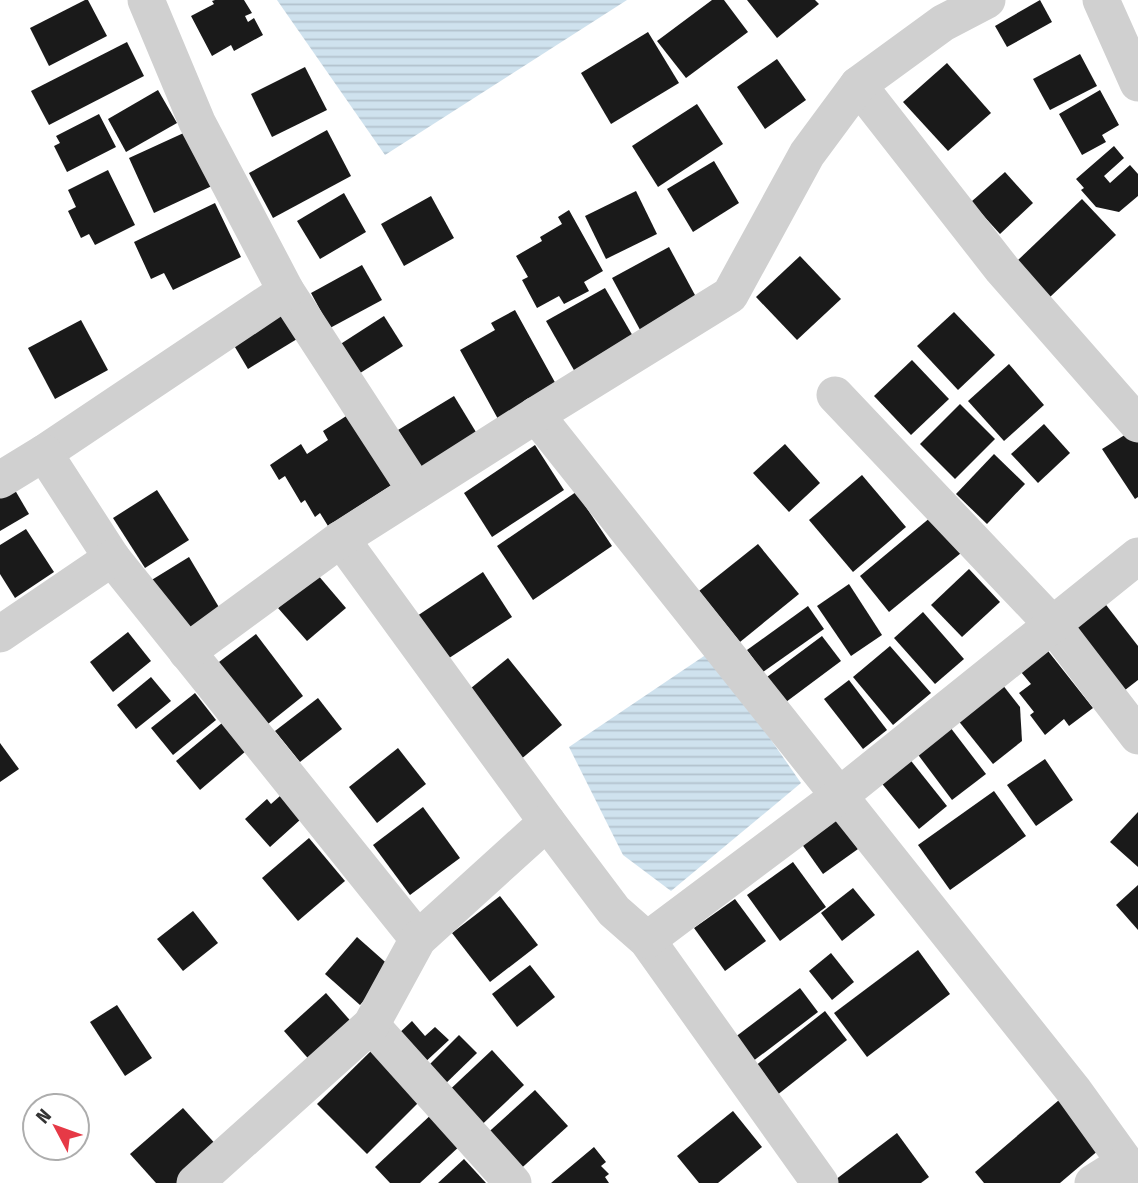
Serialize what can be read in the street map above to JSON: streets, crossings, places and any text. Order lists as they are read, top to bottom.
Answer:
{
  "north": "top left"
}
